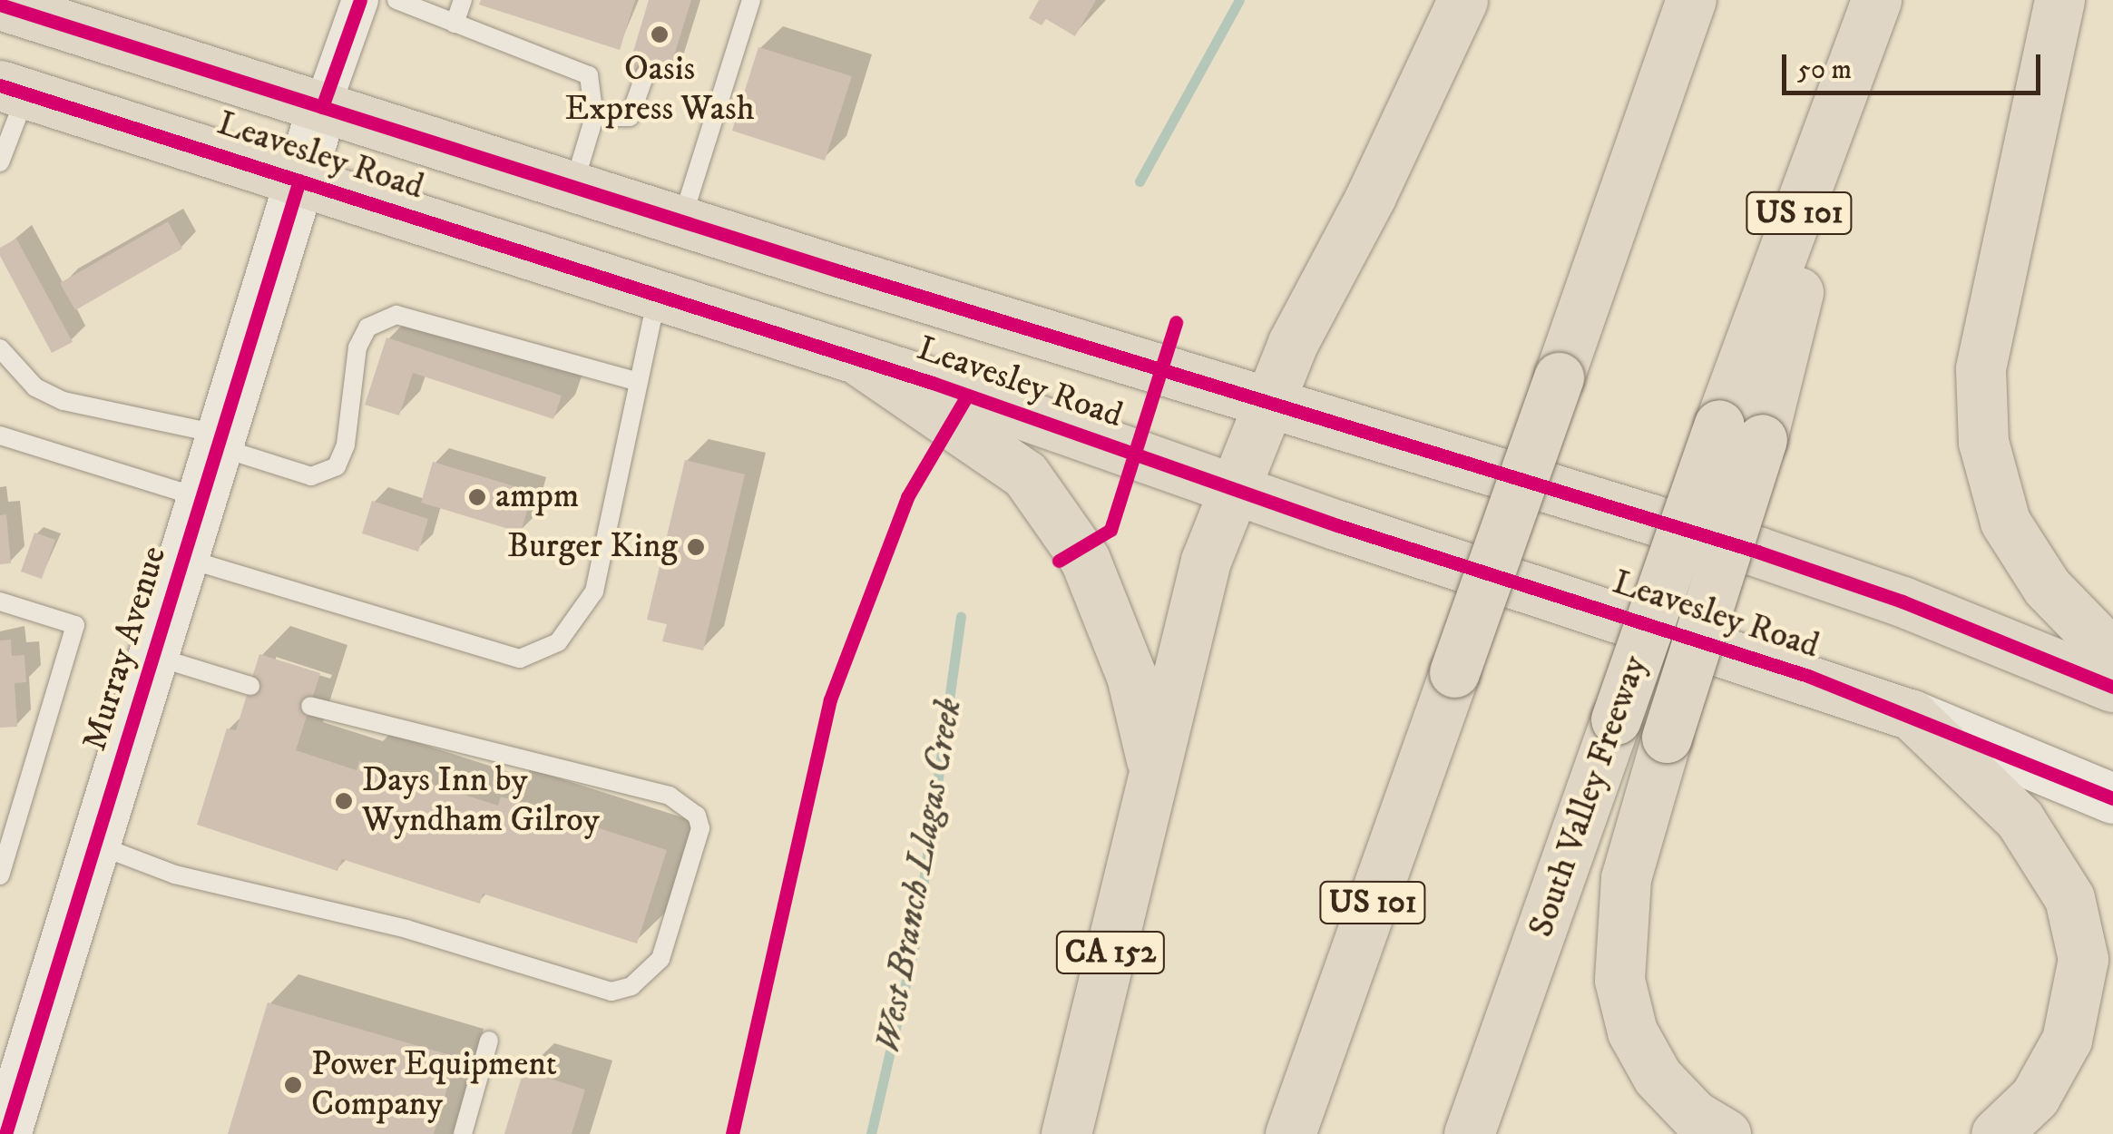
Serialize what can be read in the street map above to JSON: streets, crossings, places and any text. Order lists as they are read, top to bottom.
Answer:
{
  "streets": {
    "main road": [
      "Leavesley Road",
      "US 101",
      "South Valley Freeway",
      "CA 152"
    ],
    "street": ["Murray Avenue"]
  },
  "crossings": [
    ["Leavesley Road", "Murray Avenue"],
    ["Leavesley Road", "CA 152"]
  ],
  "water": ["West Branch Llagas Creek"],
  "places": [
    "Oasis Express Wash",
    "ampm",
    "Burger King",
    "Days Inn by Wyndham Gilroy",
    "Power Equipment Company"
  ],
  "scale_bar": "50 m"
}
